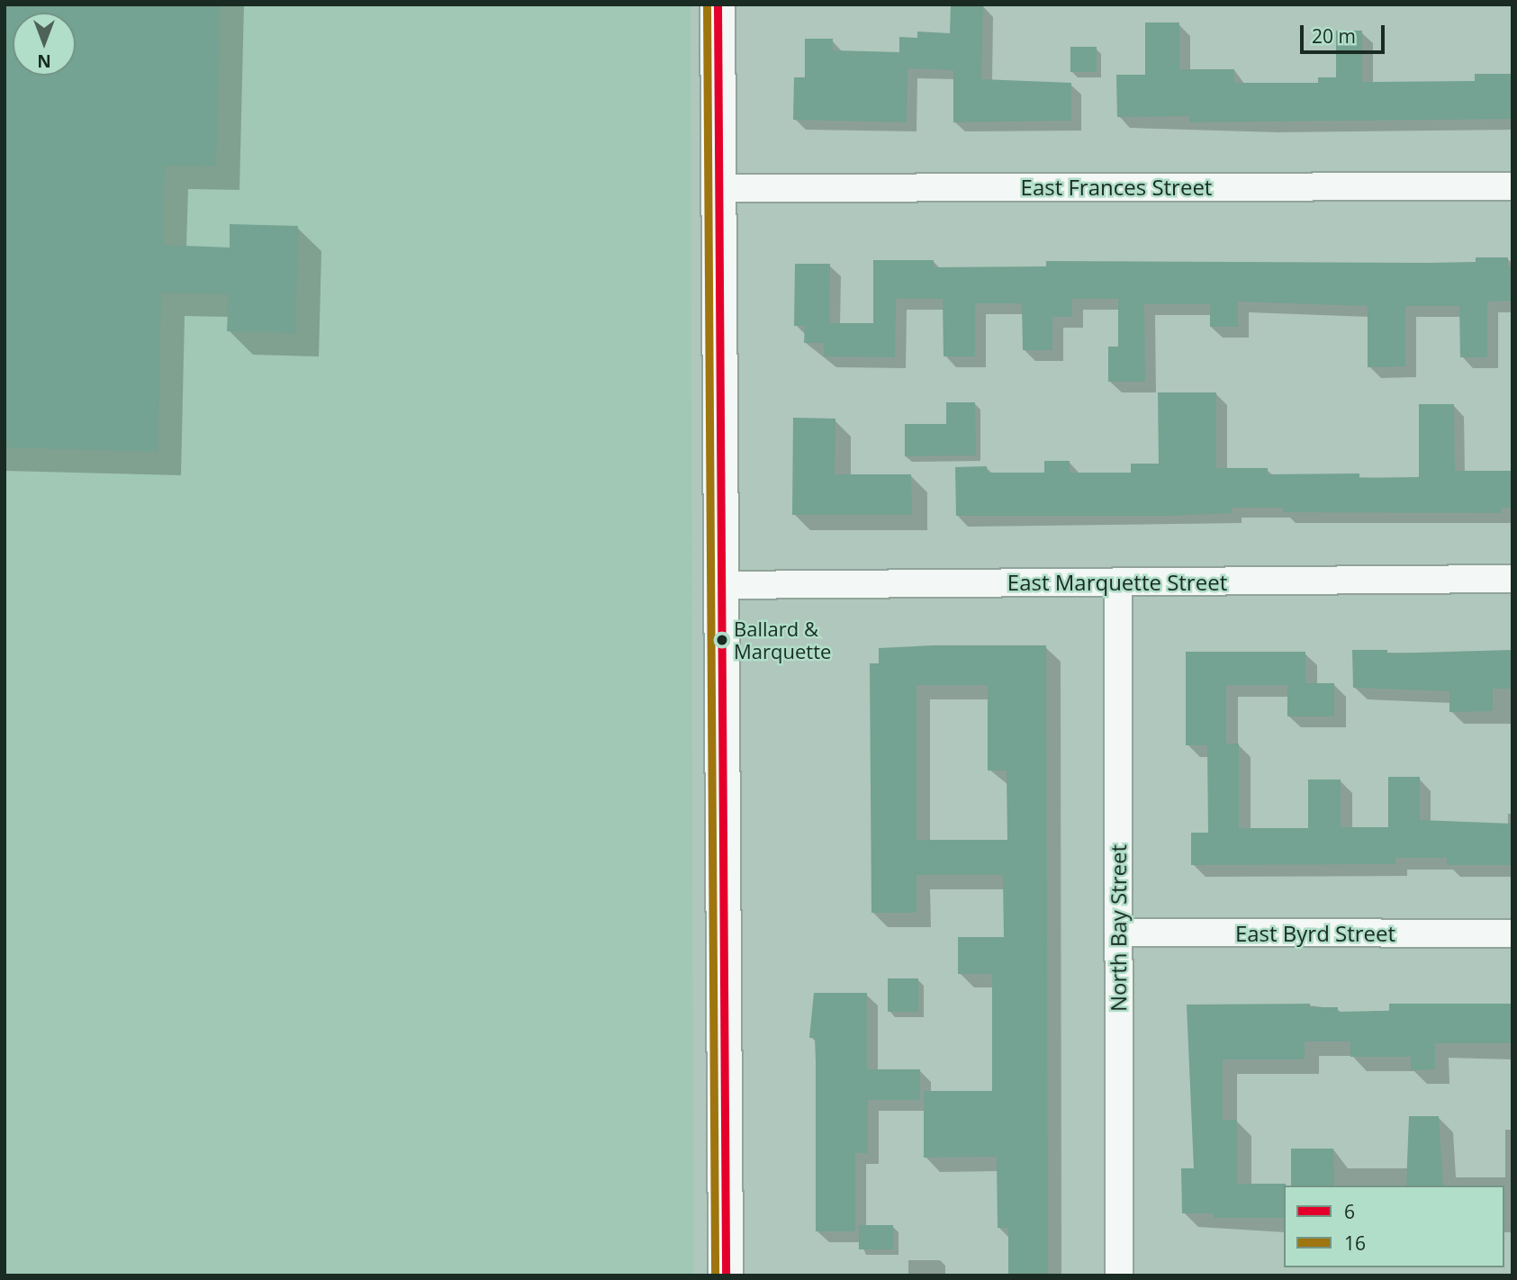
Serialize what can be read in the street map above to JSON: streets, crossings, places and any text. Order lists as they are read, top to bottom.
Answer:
{
  "streets": {
    "street": [
      "East Frances Street",
      "East Marquette Street",
      "North Bay Street",
      "East Byrd Street"
    ]
  },
  "crossings": [
    ["East Marquette Street", "North Bay Street"],
    ["North Bay Street", "East Byrd Street"]
  ],
  "places": ["Ballard & Marquette"],
  "lines": ["transit line 6", "transit line 16"],
  "legend": ["6", "16"],
  "scale_bar": "20 m",
  "north": "bottom"
}
